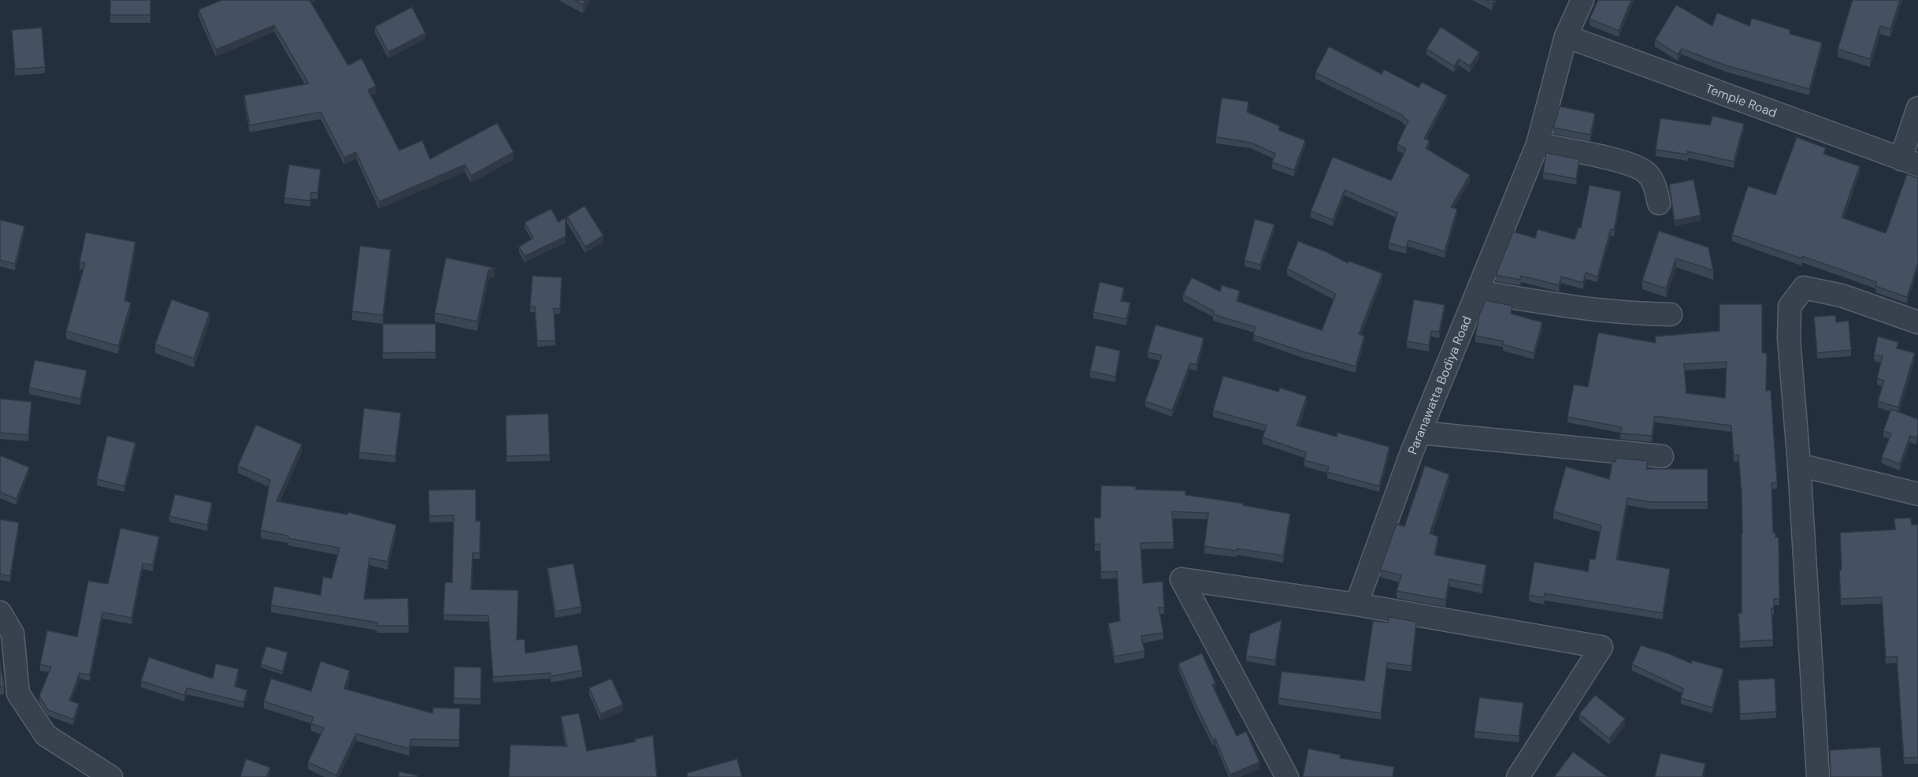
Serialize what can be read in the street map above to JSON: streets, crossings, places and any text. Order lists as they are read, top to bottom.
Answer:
{
  "streets": {
    "street": ["Temple Road", "Paranawatta Bodiya Road"]
  },
  "crossings": [
    ["Temple Road", "Paranawatta Bodiya Road"]
  ]
}
